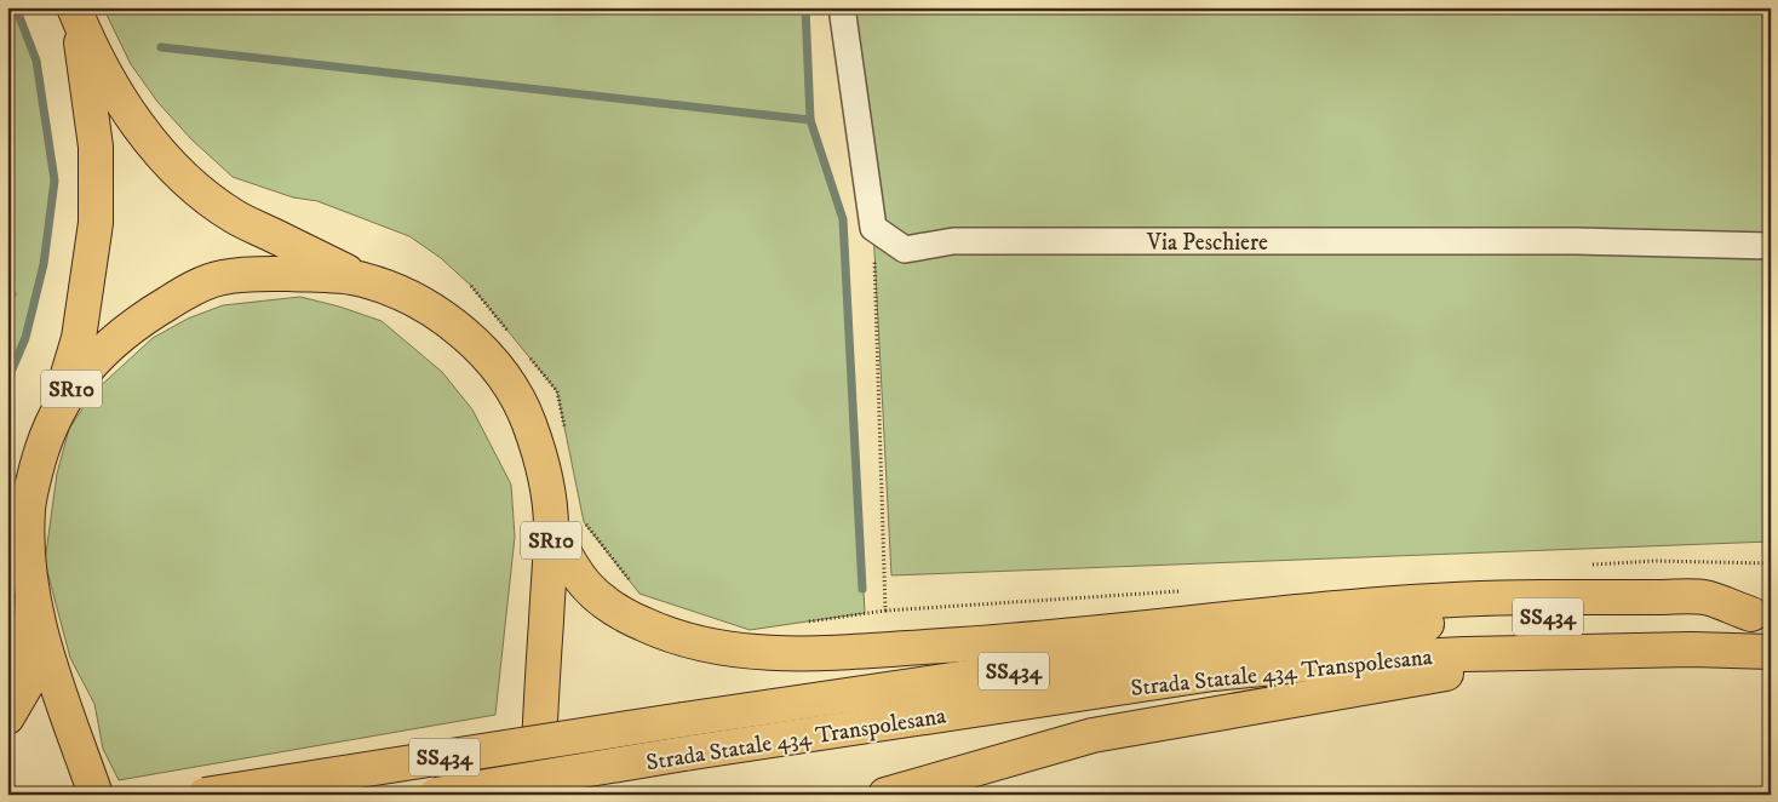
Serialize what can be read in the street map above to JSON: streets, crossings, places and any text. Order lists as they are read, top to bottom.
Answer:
{
  "streets": {
    "main road": ["SR10", "SS434", "Strada Statale 434 Transpolesana"],
    "street": ["Via Peschiere"]
  }
}
